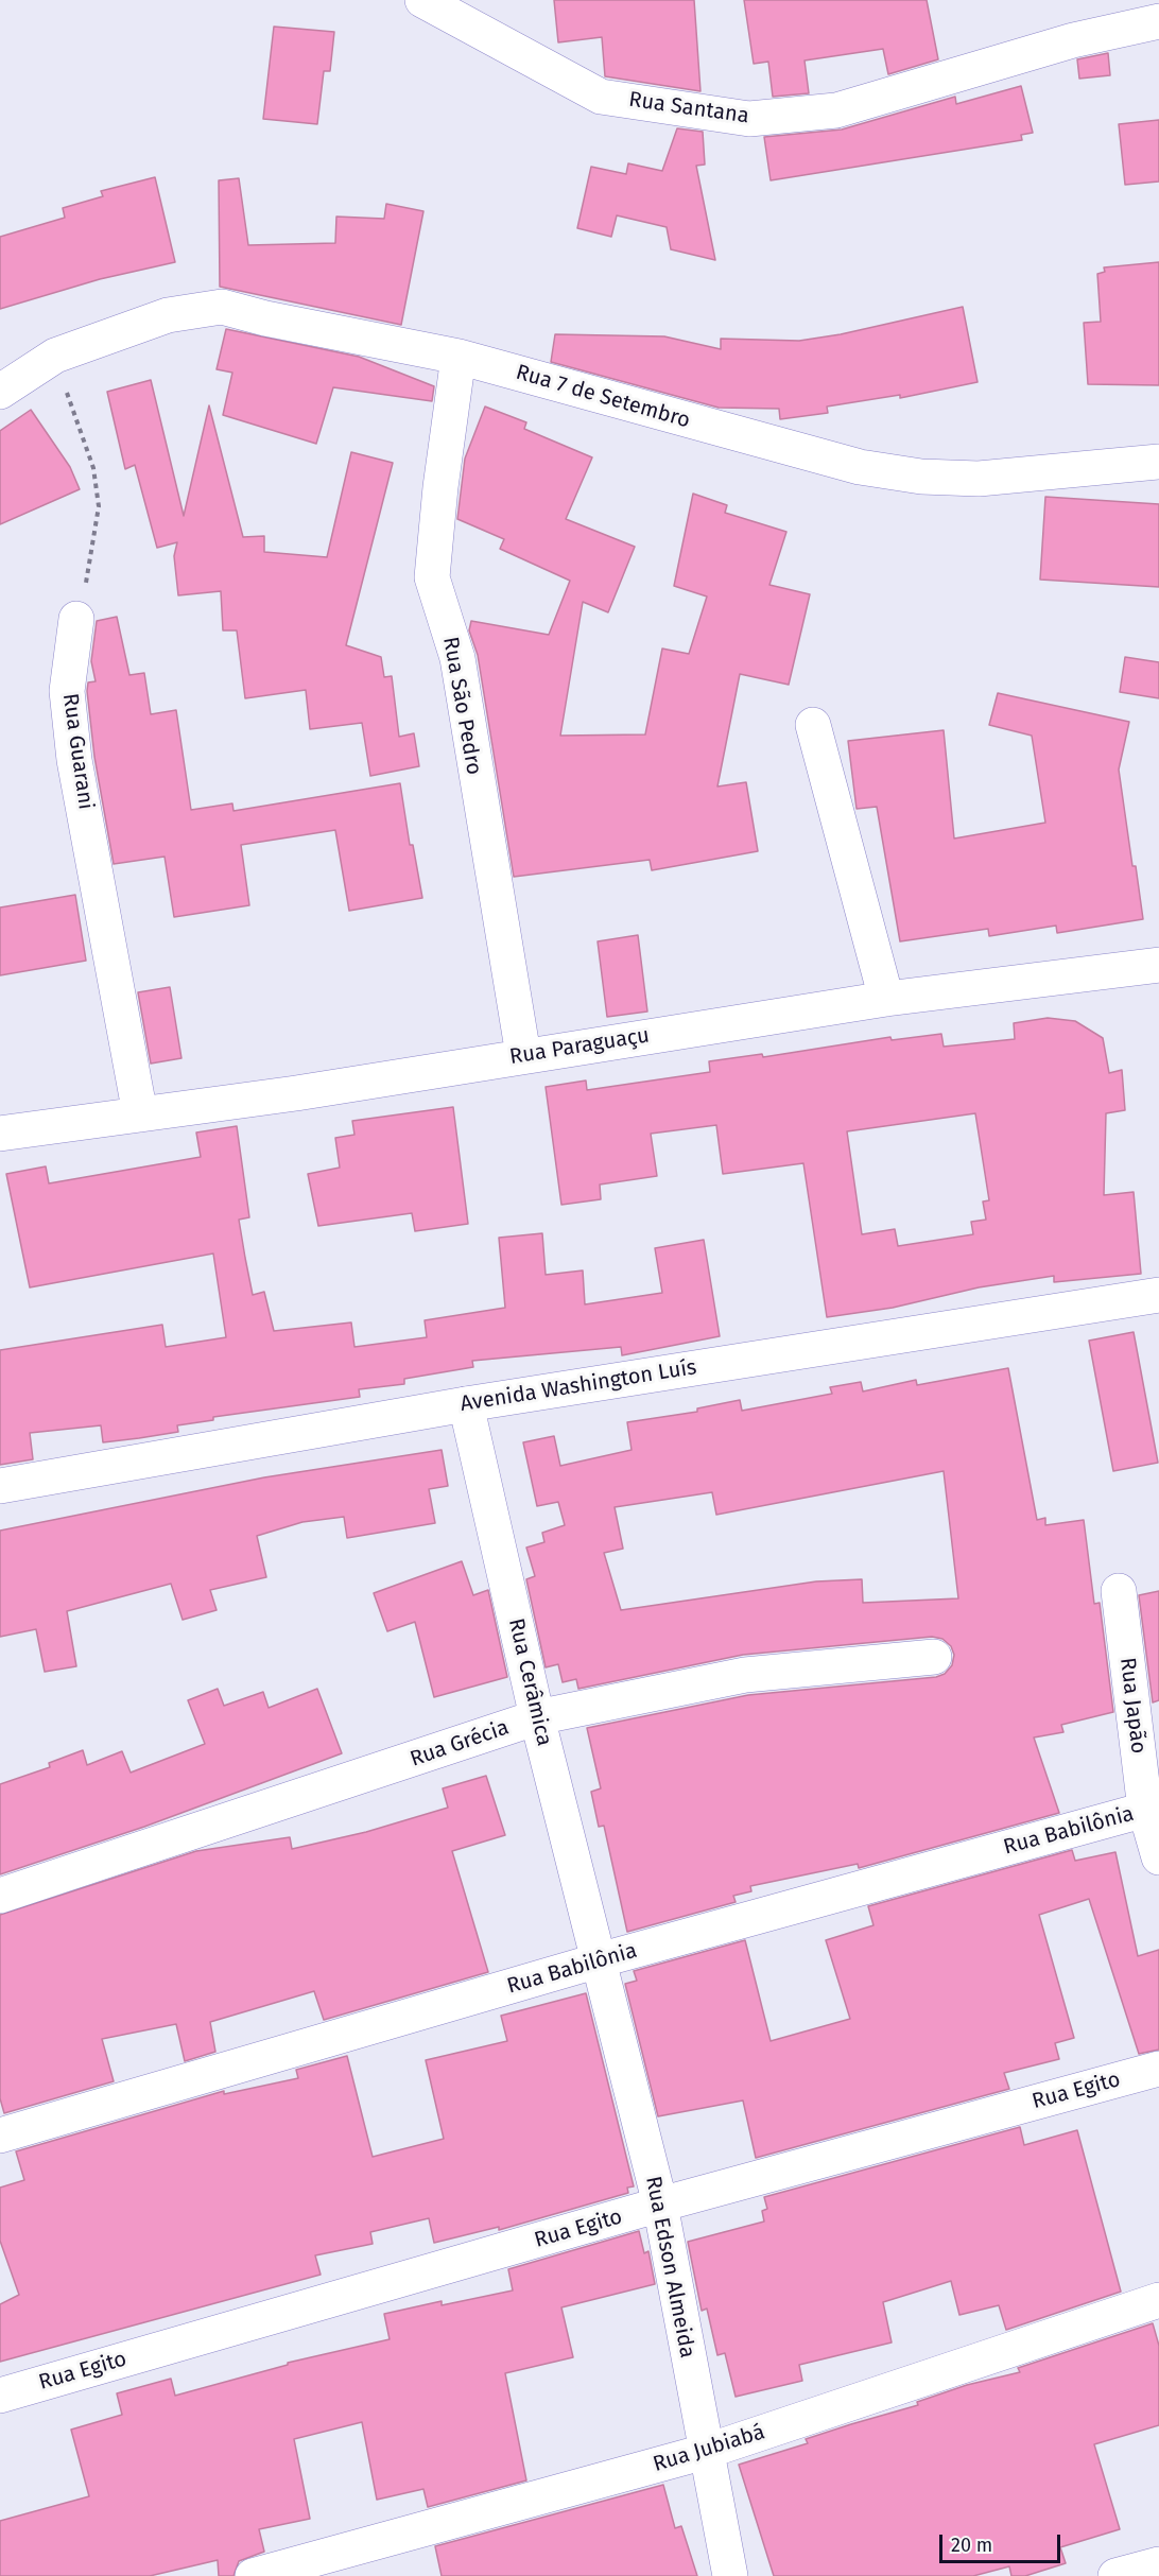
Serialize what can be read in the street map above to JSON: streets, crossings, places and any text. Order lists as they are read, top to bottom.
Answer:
{
  "streets": {
    "street": [
      "Rua Santana",
      "Rua 7 de Setembro",
      "Rua São Pedro",
      "Rua Guarani",
      "Rua Paraguaçu",
      "Avenida Washington Luís",
      "Rua Cerâmica",
      "Rua Japão",
      "Rua Grécia",
      "Rua Babilônia",
      "Rua Egito",
      "Rua Edson Almeida",
      "Rua Jubiabá"
    ]
  },
  "crossings": [
    ["Rua 7 de Setembro", "Rua São Pedro"],
    ["Rua São Pedro", "Rua Paraguaçu"],
    ["Rua Guarani", "Rua Paraguaçu"],
    ["Avenida Washington Luís", "Rua Cerâmica"],
    ["Rua Cerâmica", "Rua Grécia"],
    ["Rua Cerâmica", "Rua Babilônia"],
    ["Rua Cerâmica", "Rua Edson Almeida"],
    ["Rua Japão", "Rua Babilônia"],
    ["Rua Babilônia", "Rua Edson Almeida"],
    ["Rua Egito", "Rua Edson Almeida"],
    ["Rua Edson Almeida", "Rua Jubiabá"]
  ],
  "scale_bar": "20 m"
}
